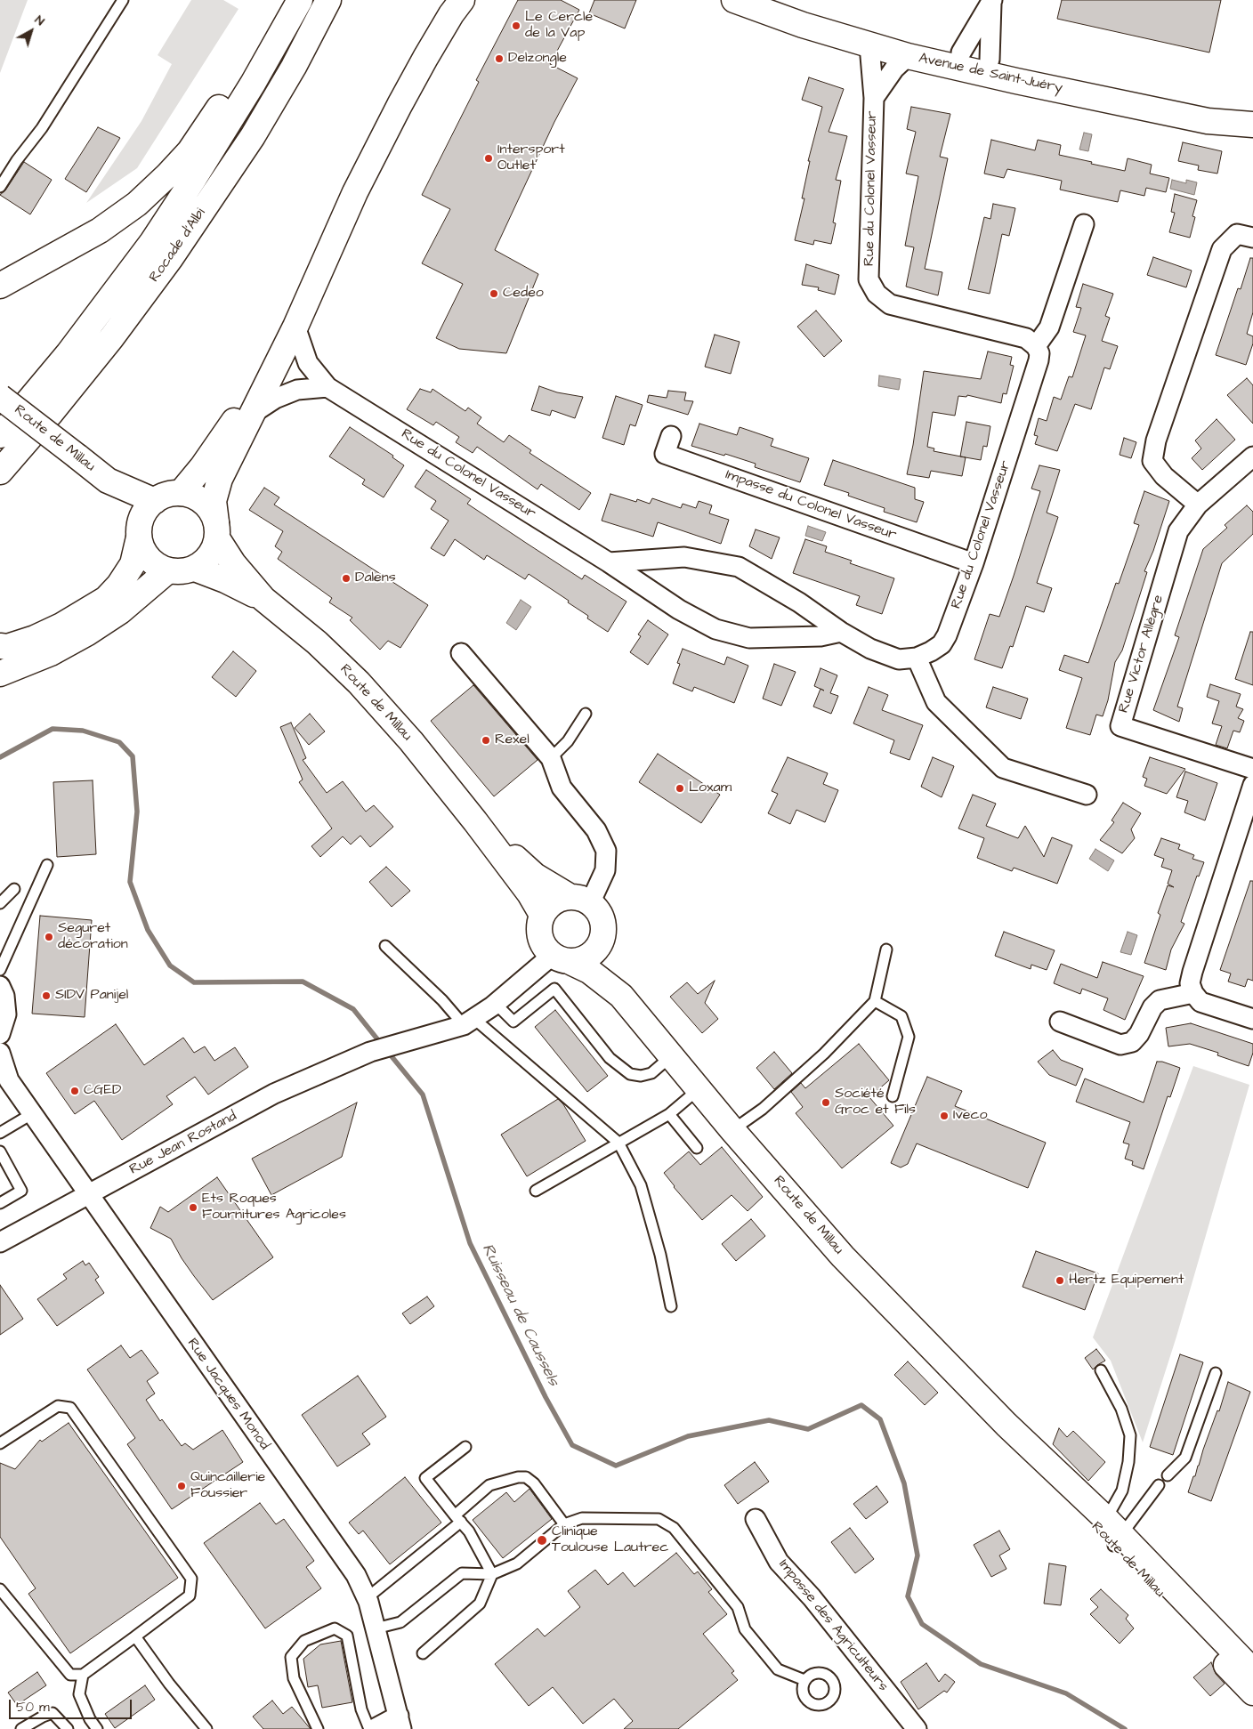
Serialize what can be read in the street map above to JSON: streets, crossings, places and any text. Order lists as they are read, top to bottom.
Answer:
{
  "streets": {
    "main road": ["Avenue de Saint-Juéry", "Rocade d'Albi", "Route de Millau"],
    "street": [
      "Rue du Colonel Vasseur",
      "Impasse du Colonel Vasseur",
      "Rue Victor Allègre",
      "Rue Jean Rostand",
      "Rue Jacques Monod",
      "Impasse des Agriculteurs"
    ]
  },
  "crossings": [
    ["Avenue de Saint-Juéry", "Rue du Colonel Vasseur"],
    ["Rue du Colonel Vasseur", "Impasse du Colonel Vasseur"],
    ["Rue Jean Rostand", "Rue Jacques Monod"]
  ],
  "water": ["Ruisseau de Caussels"],
  "places": [
    "Le Cercle de la Vap",
    "Delzongle",
    "Intersport Outlet",
    "Cedeo",
    "Dalens",
    "Rexel",
    "Loxam",
    "Seguret décoration",
    "SIDV Panijel",
    "CGED",
    "Société Groc et Fils",
    "Iveco",
    "Ets Roques Fournitures Agricoles",
    "Hertz Equipement",
    "Quincaillerie Foussier",
    "Clinique Toulouse Lautrec"
  ],
  "scale_bar": "50 m",
  "north": "top right"
}
